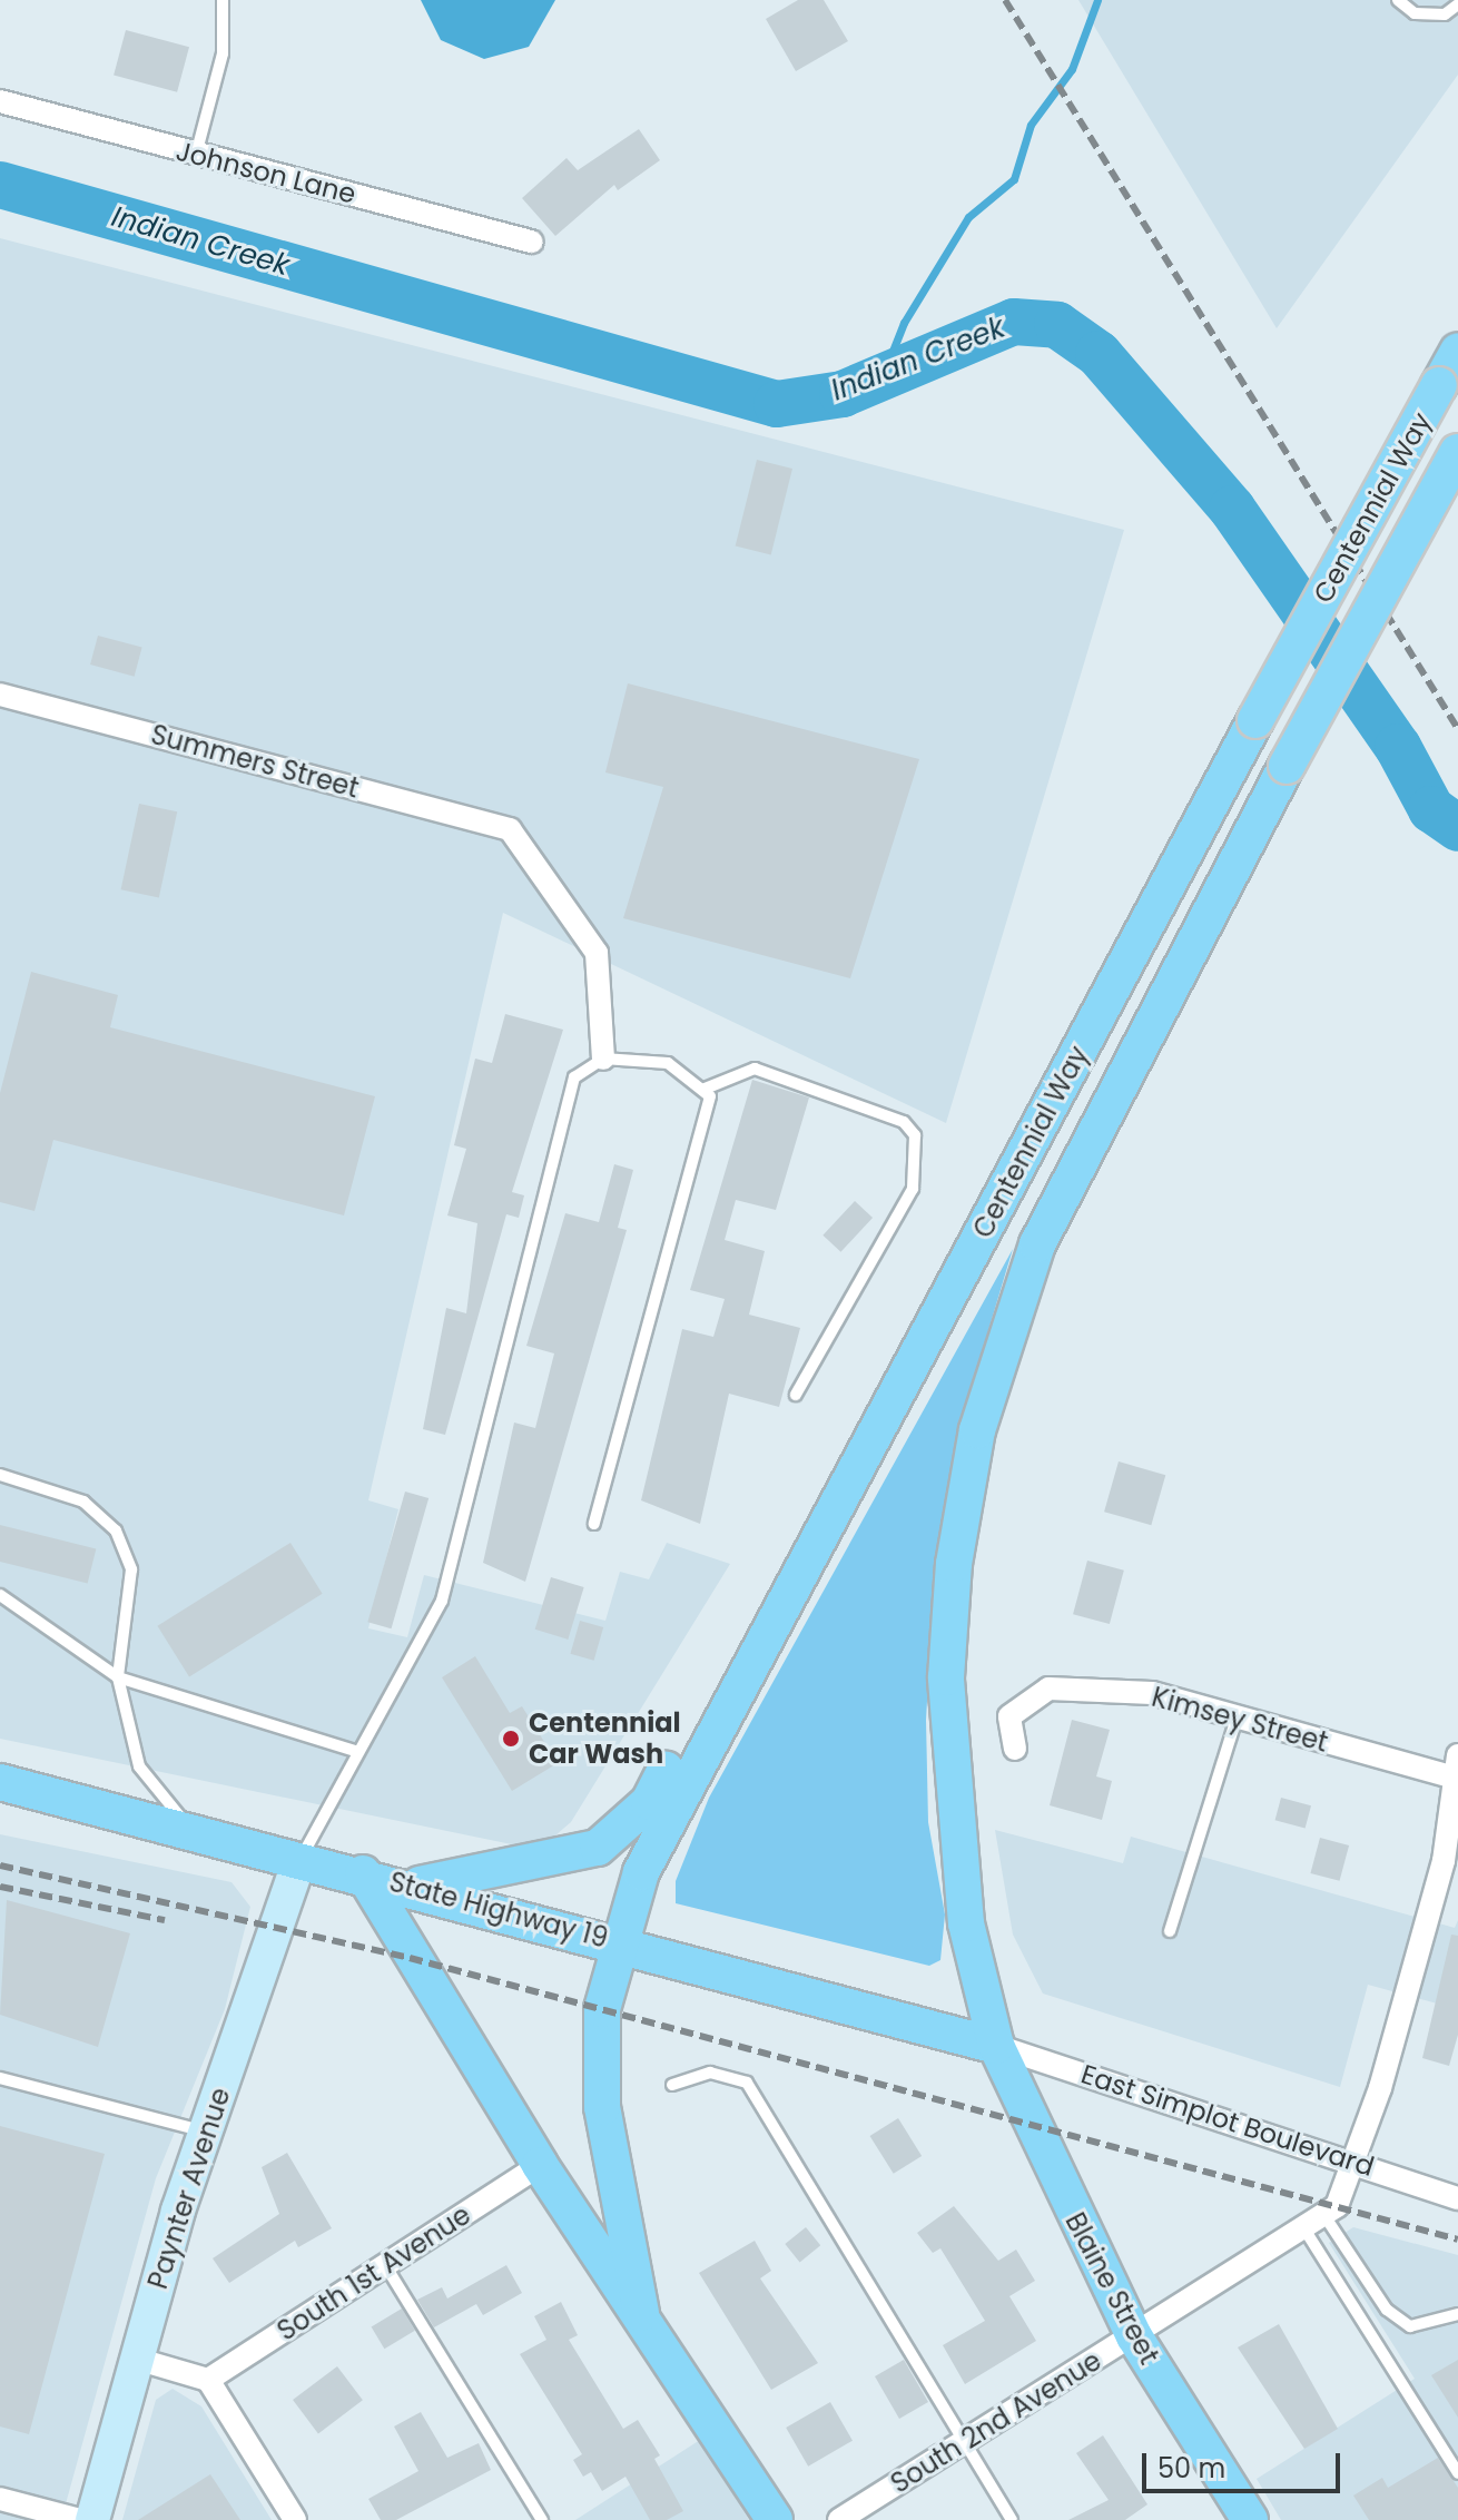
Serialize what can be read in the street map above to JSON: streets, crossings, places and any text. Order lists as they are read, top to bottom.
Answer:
{
  "streets": {
    "main road": ["Centennial Way", "State Highway 19", "Blaine Street"],
    "street": [
      "Johnson Lane",
      "Summers Street",
      "Kimsey Street",
      "East Simplot Boulevard",
      "Paynter Avenue",
      "South 1st Avenue",
      "South 2nd Avenue"
    ]
  },
  "crossings": [
    ["Centennial Way", "State Highway 19"],
    ["Centennial Way", "East Simplot Boulevard"],
    ["Centennial Way", "Blaine Street"],
    ["Kimsey Street", "South 2nd Avenue"],
    ["State Highway 19", "East Simplot Boulevard"],
    ["State Highway 19", "Paynter Avenue"],
    ["State Highway 19", "Blaine Street"],
    ["East Simplot Boulevard", "Blaine Street"],
    ["East Simplot Boulevard", "South 2nd Avenue"],
    ["Blaine Street", "South 2nd Avenue"]
  ],
  "water": ["Indian Creek"],
  "places": ["Centennial Car Wash"],
  "scale_bar": "50 m"
}
